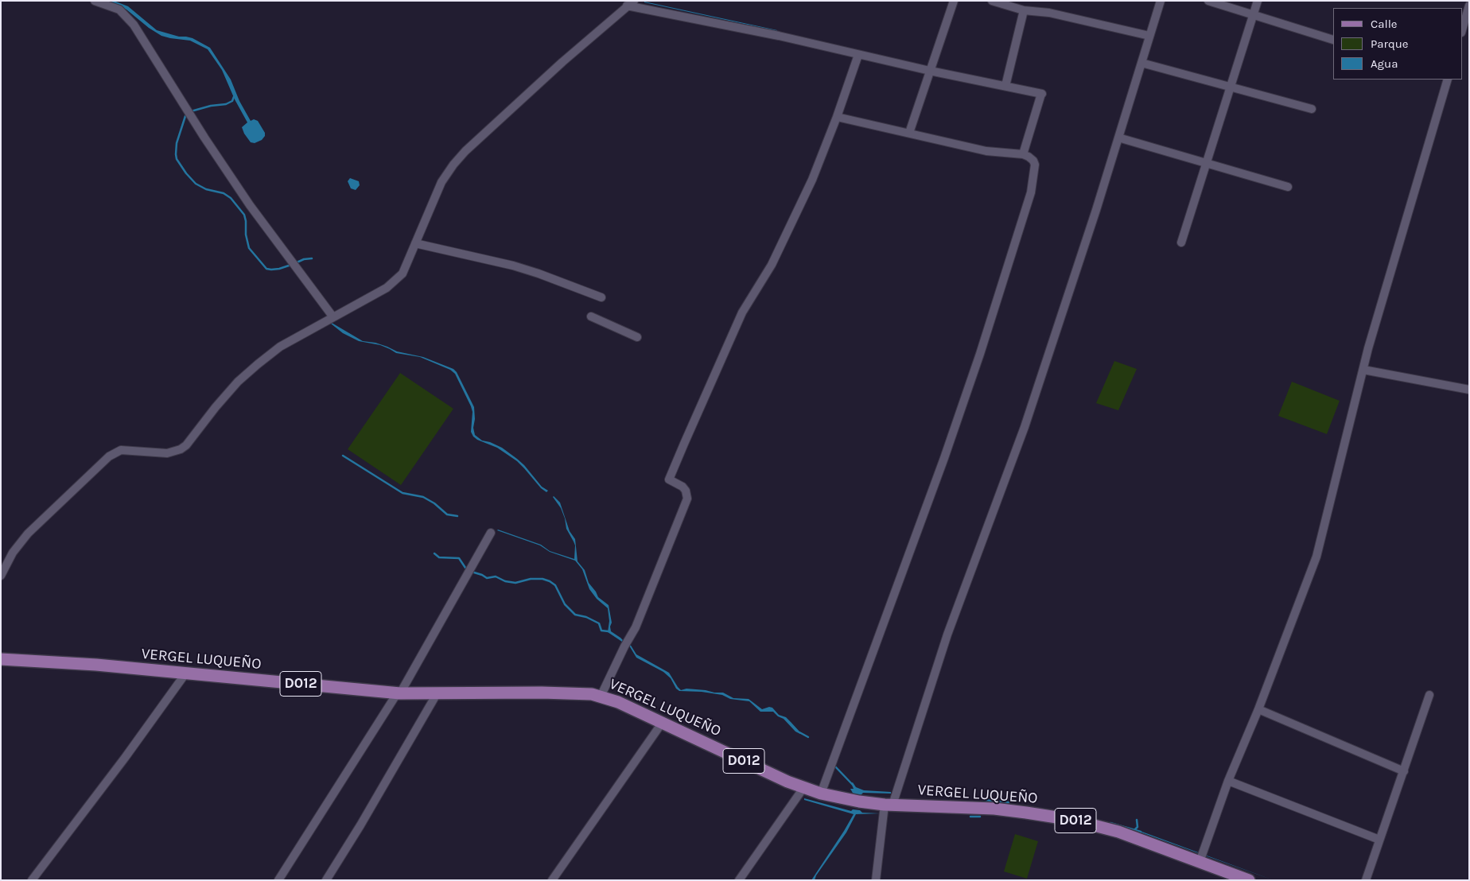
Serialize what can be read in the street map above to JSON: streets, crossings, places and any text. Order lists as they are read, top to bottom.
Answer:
{
  "streets": {
    "main road": ["VERGEL LUQUEÑO", "D012"]
  },
  "legend": ["Calle", "Parque", "Agua"]
}
